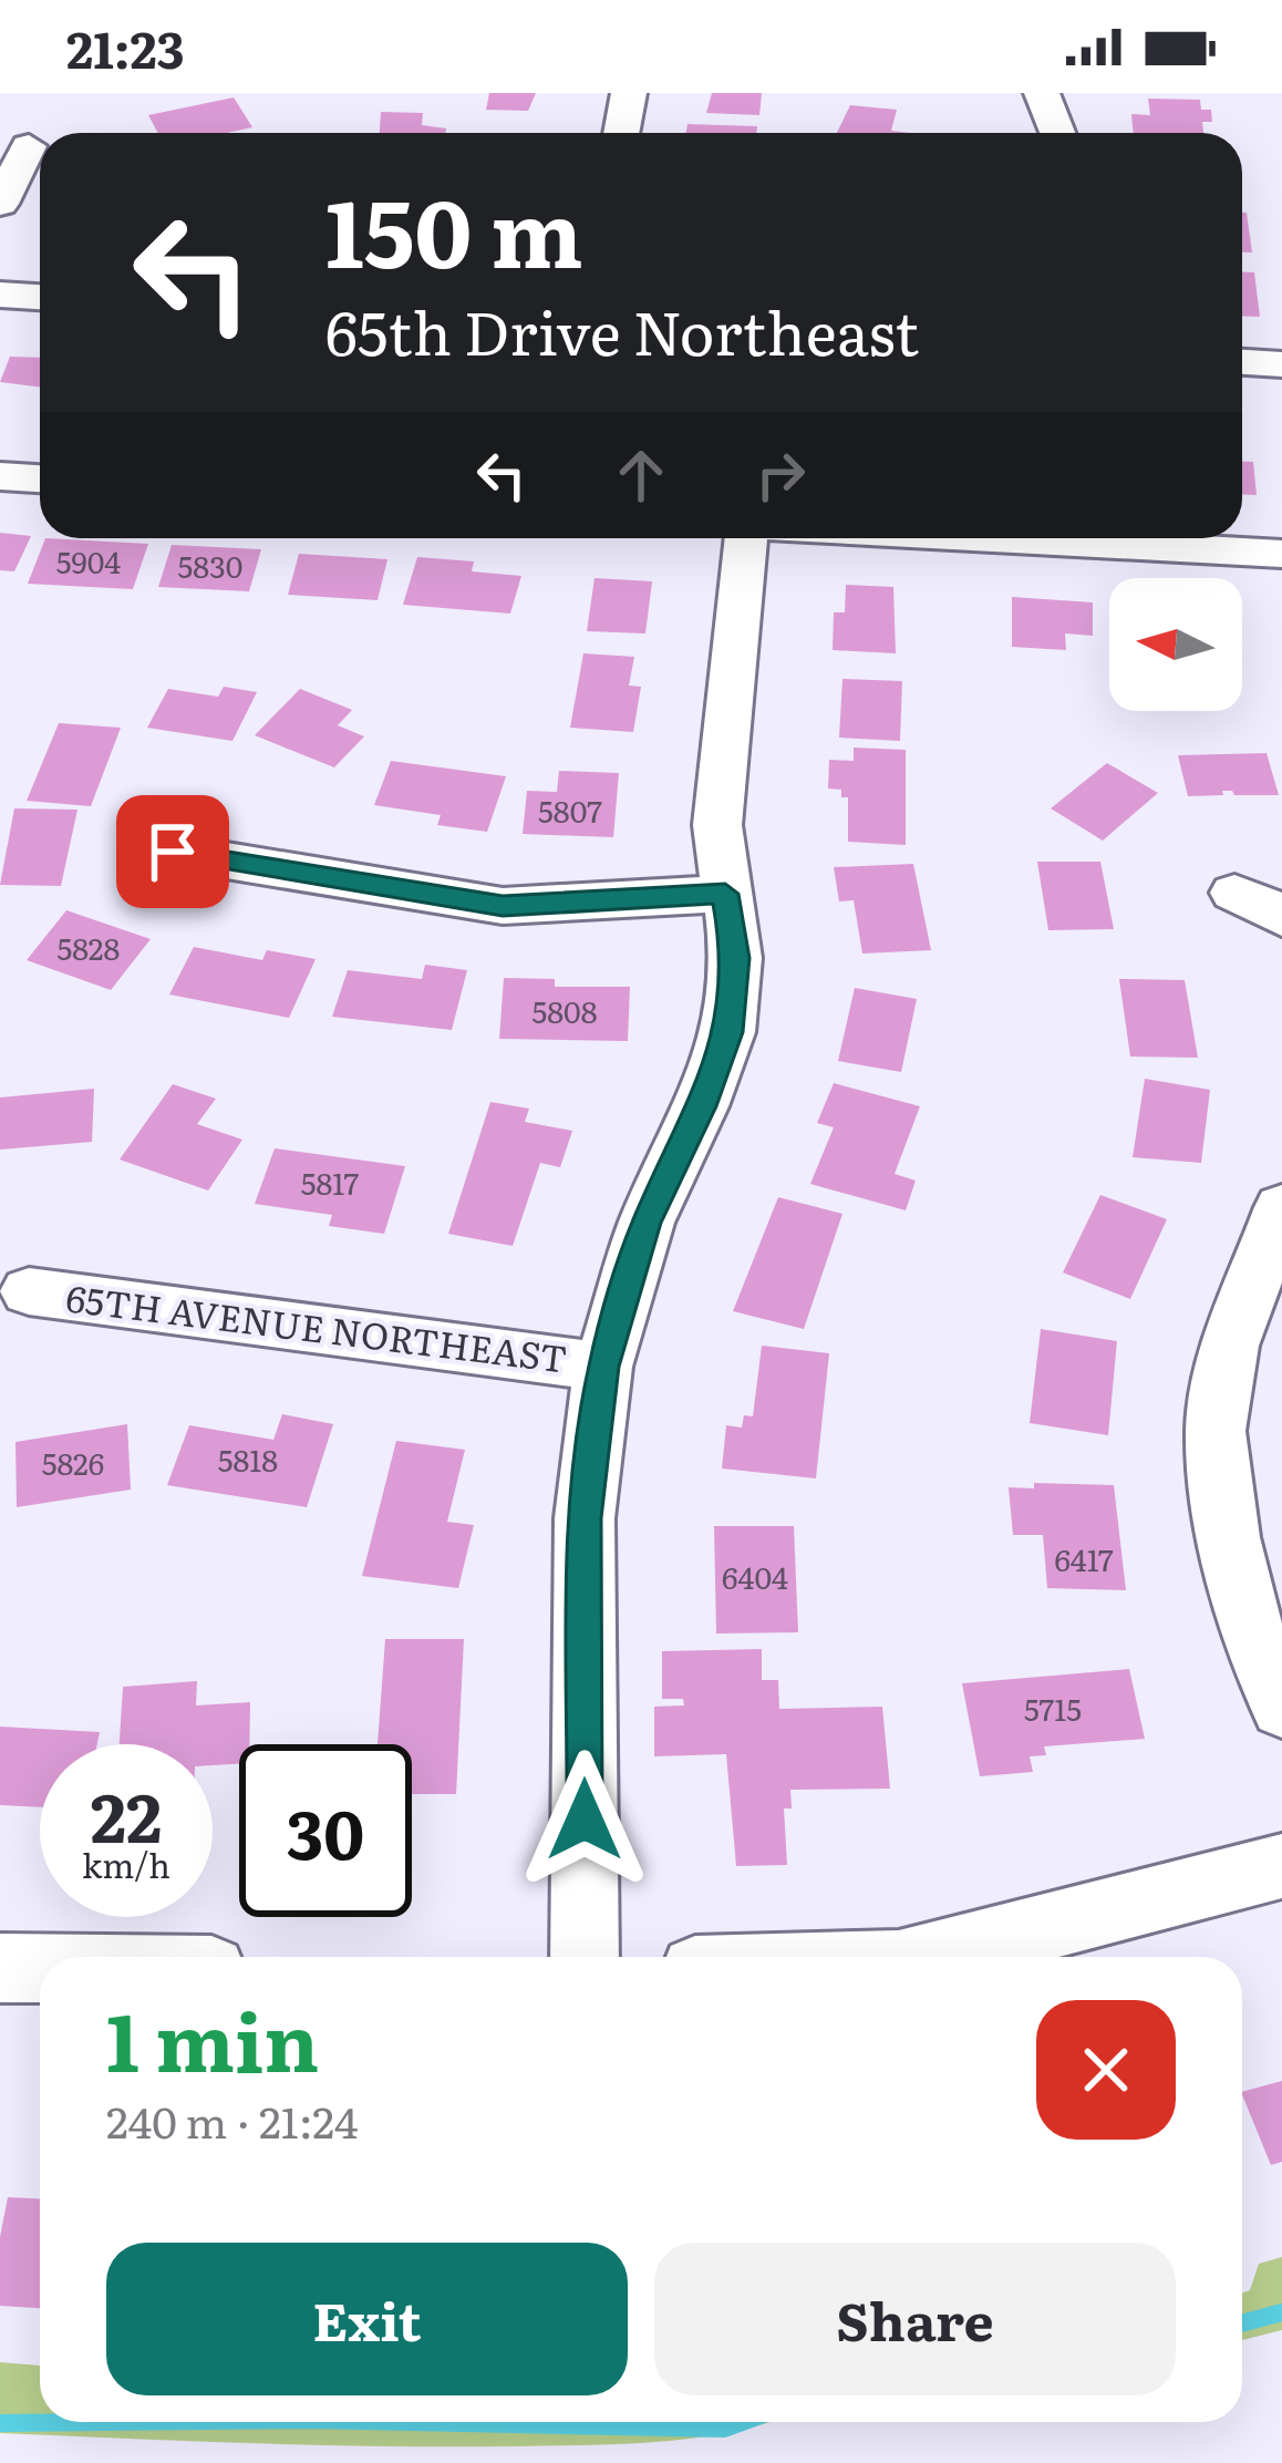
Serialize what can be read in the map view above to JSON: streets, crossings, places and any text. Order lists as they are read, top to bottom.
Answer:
{
  "streets": {
    "street": ["65TH AVENUE NORTHEAST"]
  },
  "house_numbers": [
    "5904",
    "5830",
    "5807",
    "5828",
    "5808",
    "5817",
    "5818",
    "5826",
    "6417",
    "6404",
    "5715"
  ],
  "north": "left",
  "page": {
    "status": "21:23",
    "turn": ["150 m", "65th Drive Northeast"],
    "speed": "22 km/h",
    "limit": "30",
    "heading": ["1 min", "240 m · 21:24"],
    "buttons": ["Exit", "Share"]
  }
}
